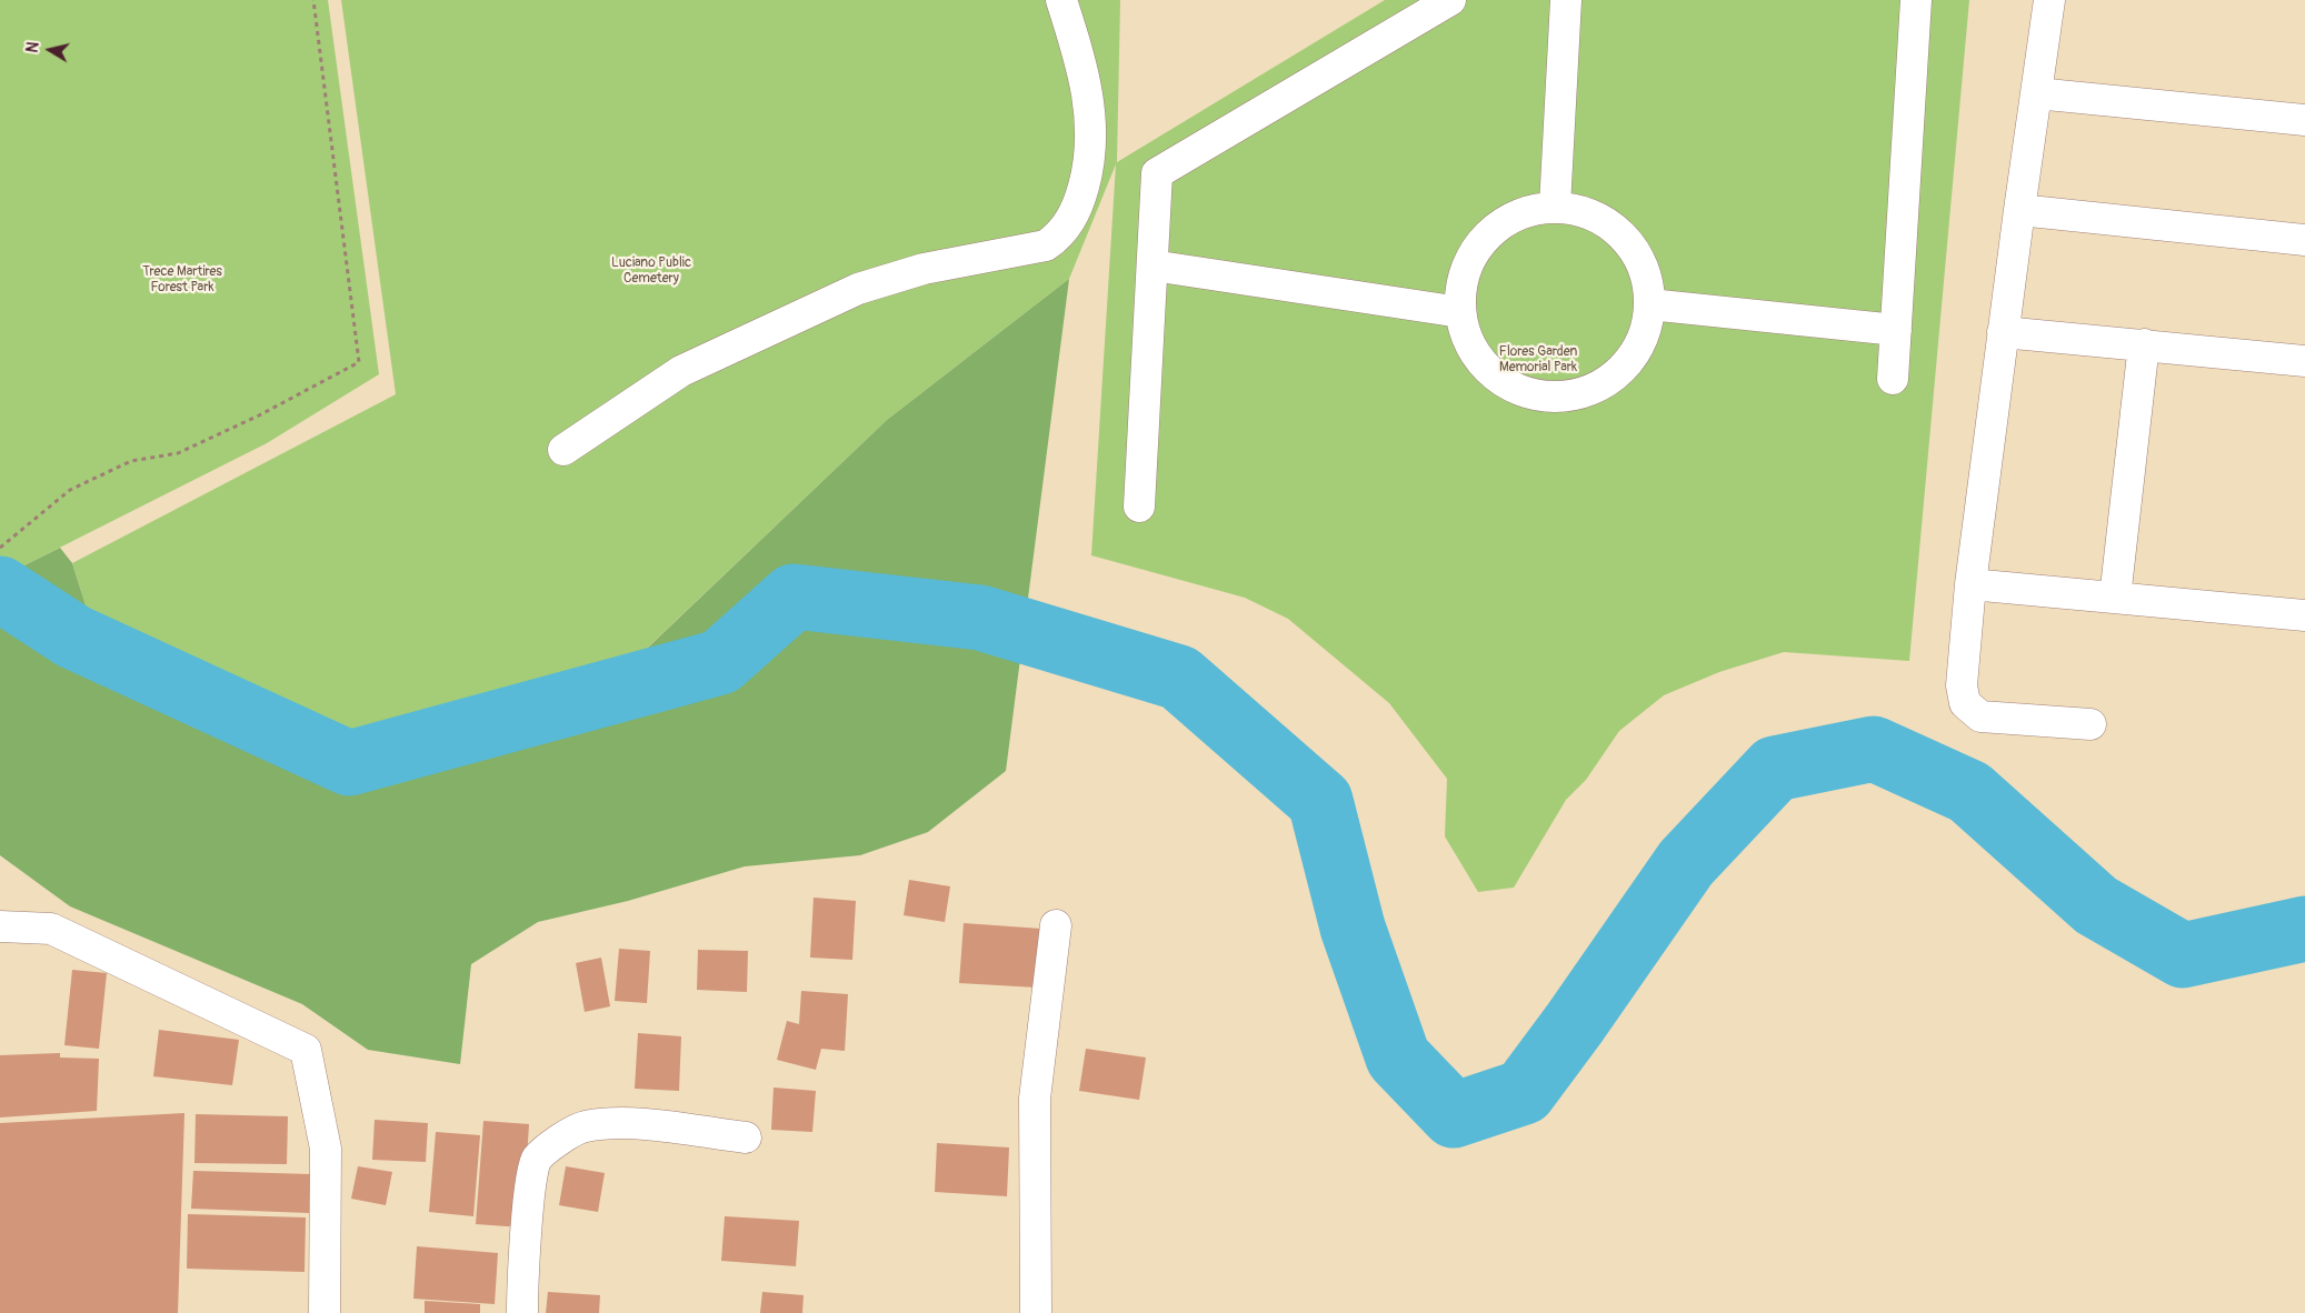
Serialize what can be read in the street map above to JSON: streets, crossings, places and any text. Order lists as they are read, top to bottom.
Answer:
{
  "parks": ["Luciano Public Cemetery", "Trece Martires Forest Park", "Flores Garden Memorial Park"],
  "north": "left"
}
